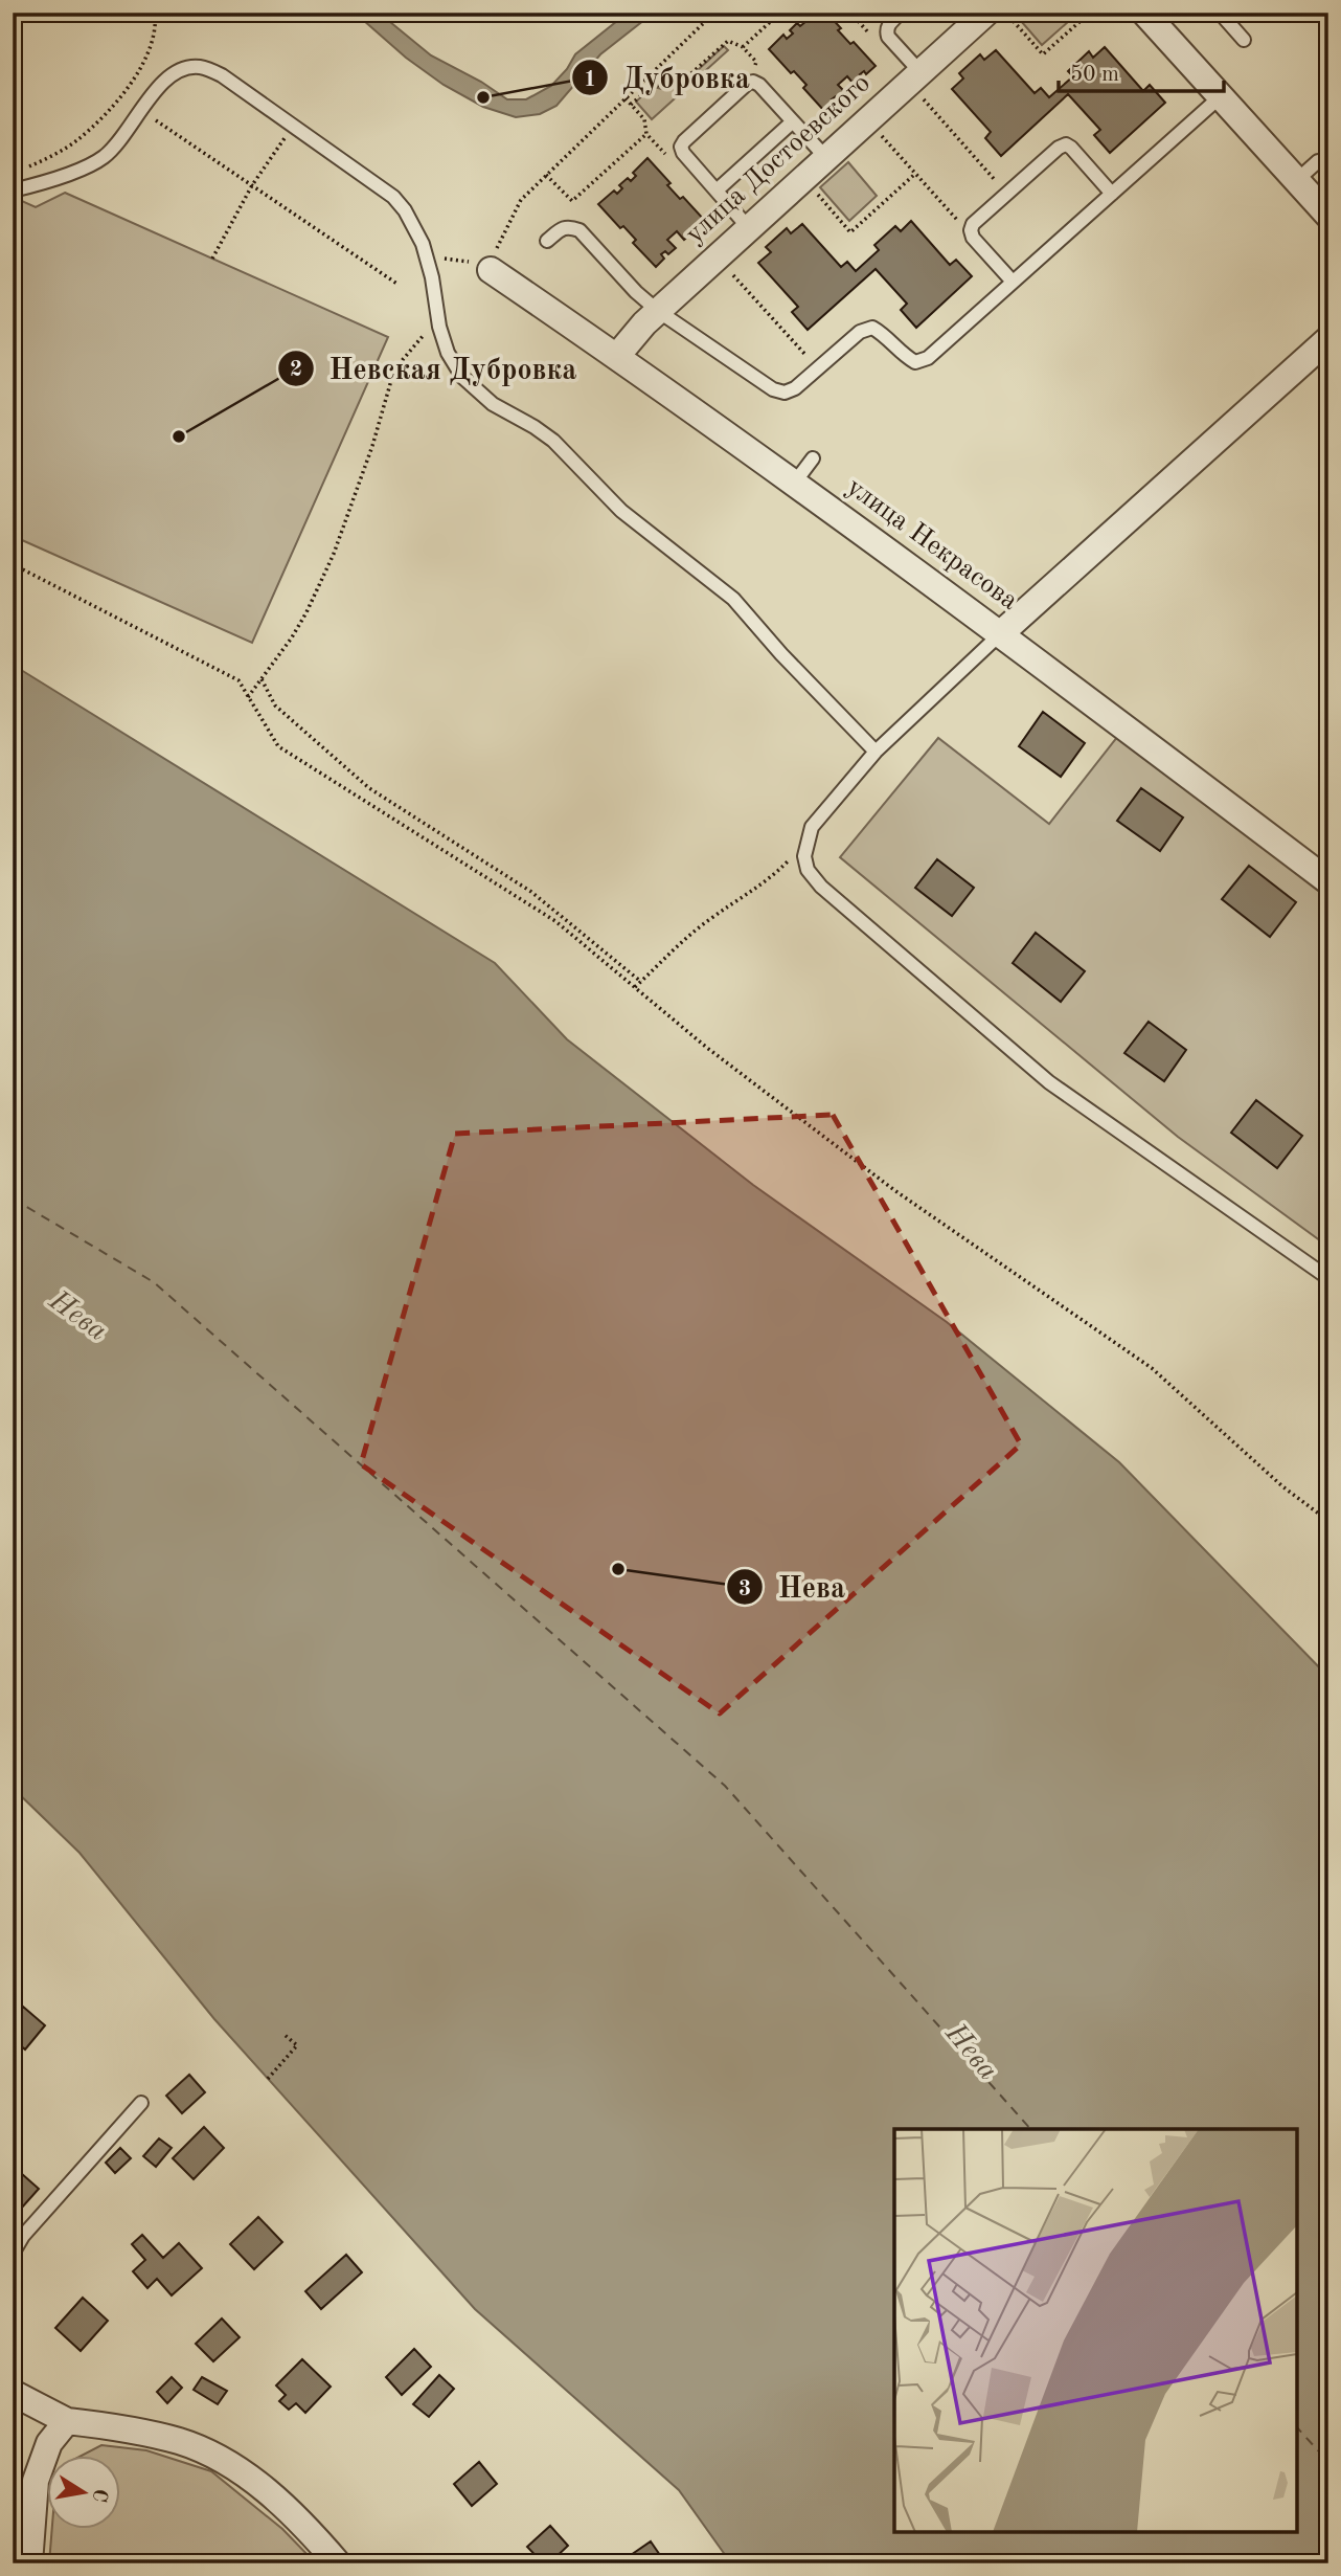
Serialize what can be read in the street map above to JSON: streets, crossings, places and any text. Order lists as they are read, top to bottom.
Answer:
{
  "streets": {
    "street": ["улица Достоевского", "улица Некрасова"]
  },
  "crossings": [
    ["улица Достоевского", "улица Некрасова"]
  ],
  "water": ["Нева"],
  "places": ["Дубровка", "Невская Дубровка", "Нева"],
  "scale_bar": "50 m",
  "north": "right"
}
